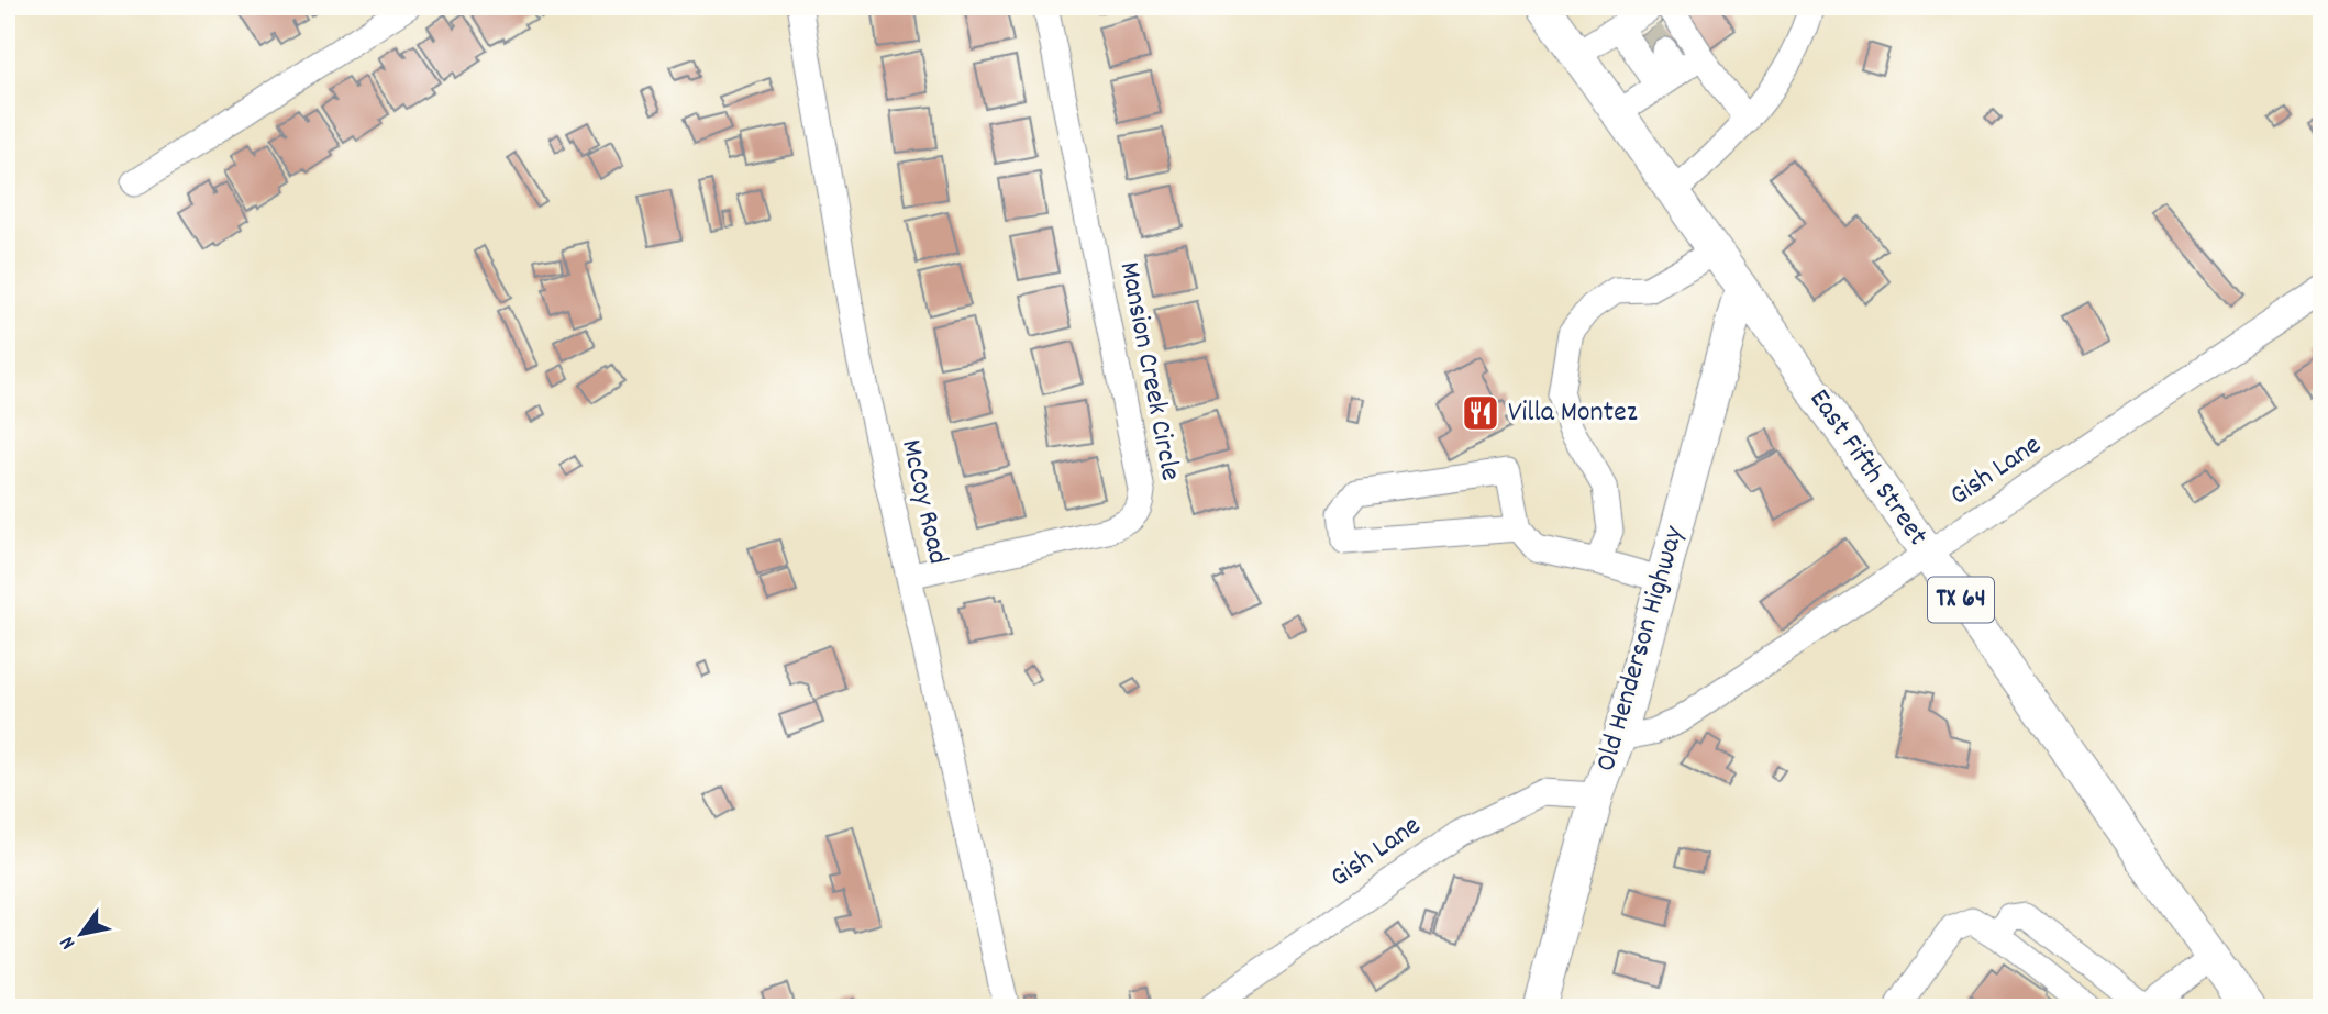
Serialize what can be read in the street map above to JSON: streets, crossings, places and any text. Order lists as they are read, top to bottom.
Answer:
{
  "streets": {
    "main road": ["East Fifth Street", "TX 64", "Old Henderson Highway"],
    "street": ["Mansion Creek Circle", "Gish Lane", "McCoy Road"]
  },
  "crossings": [
    ["Mansion Creek Circle", "McCoy Road"],
    ["East Fifth Street", "Gish Lane"],
    ["East Fifth Street", "TX 64"],
    ["East Fifth Street", "Old Henderson Highway"],
    ["Gish Lane", "Old Henderson Highway"]
  ],
  "places": {
    "restaurant": ["Villa Montez"]
  },
  "north": "bottom left"
}
